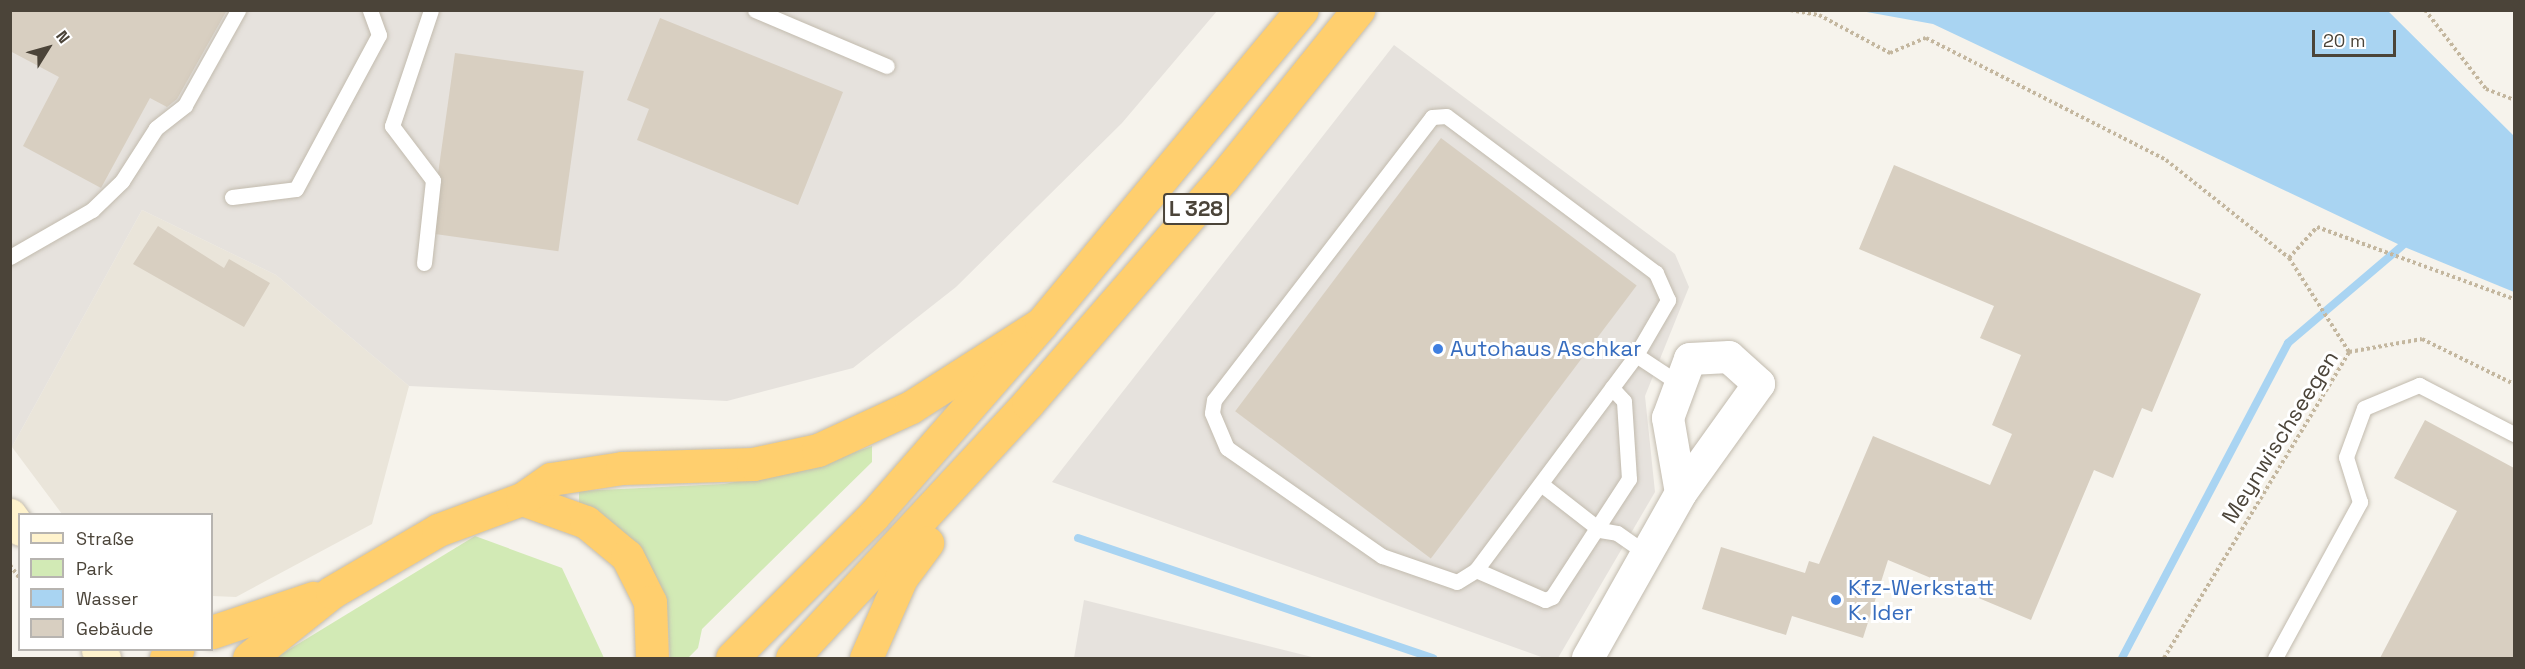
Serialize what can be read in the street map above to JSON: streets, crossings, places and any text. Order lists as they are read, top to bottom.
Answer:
{
  "streets": {
    "highway": ["L 328"],
    "path": ["Meynwischseegen"]
  },
  "places": ["Autohaus Aschkar", "Kfz-Werkstatt K. Ider"],
  "legend": [
    "Straße",
    "Park",
    "Wasser",
    "Gebäude"
  ],
  "scale_bar": "20 m",
  "north": "top right"
}
